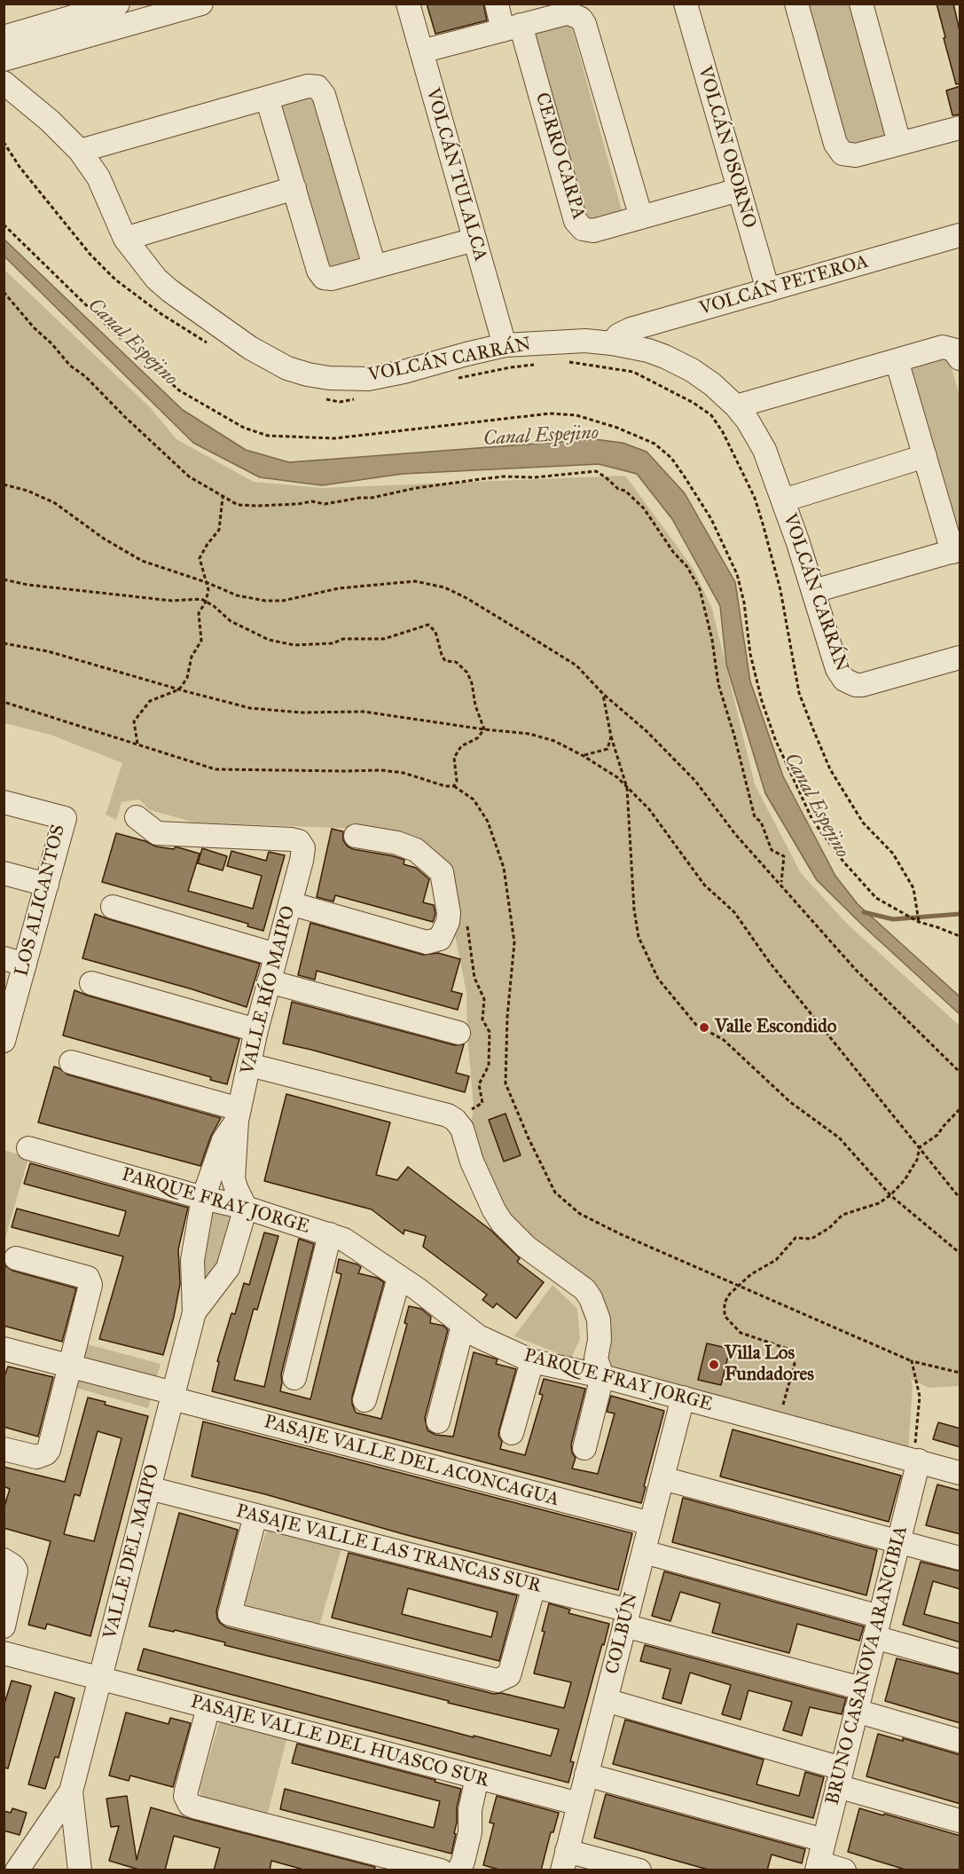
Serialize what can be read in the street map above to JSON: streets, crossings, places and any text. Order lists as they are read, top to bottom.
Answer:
{
  "streets": {
    "street": [
      "VOLCÁN OSORNO",
      "CERRO CARPA",
      "VOLCÁN TULALCA",
      "VOLCÁN PETEROA",
      "VOLCÁN CARRÁN",
      "LOS ALICANTOS",
      "VALLE RÍO MAIPO",
      "PARQUE FRAY JORGE",
      "PASAJE VALLE DEL ACONCAGUA",
      "PASAJE VALLE LAS TRANCAS SUR",
      "VALLE DEL MAIPO",
      "COLBÚN",
      "BRUNO CASANOVA ARANCIBIA",
      "PASAJE VALLE DEL HUASCO SUR"
    ]
  },
  "crossings": [
    ["VOLCÁN OSORNO", "CERRO CARPA"],
    ["VOLCÁN OSORNO", "VOLCÁN PETEROA"],
    ["VOLCÁN TULALCA", "VOLCÁN CARRÁN"],
    ["VOLCÁN PETEROA", "VOLCÁN CARRÁN"],
    ["VALLE RÍO MAIPO", "PARQUE FRAY JORGE"],
    ["VALLE RÍO MAIPO", "VALLE DEL MAIPO"],
    ["PARQUE FRAY JORGE", "VALLE DEL MAIPO"],
    ["PARQUE FRAY JORGE", "COLBÚN"],
    ["PARQUE FRAY JORGE", "BRUNO CASANOVA ARANCIBIA"],
    ["PASAJE VALLE DEL ACONCAGUA", "VALLE DEL MAIPO"],
    ["PASAJE VALLE DEL ACONCAGUA", "COLBÚN"],
    ["PASAJE VALLE LAS TRANCAS SUR", "VALLE DEL MAIPO"],
    ["PASAJE VALLE LAS TRANCAS SUR", "COLBÚN"],
    ["PASAJE VALLE LAS TRANCAS SUR", "BRUNO CASANOVA ARANCIBIA"],
    ["VALLE DEL MAIPO", "PASAJE VALLE DEL HUASCO SUR"],
    ["COLBÚN", "PASAJE VALLE DEL HUASCO SUR"]
  ],
  "water": ["Canal Espejino"],
  "places": ["Valle Escondido", "Villa Los Fundadores"]
}
